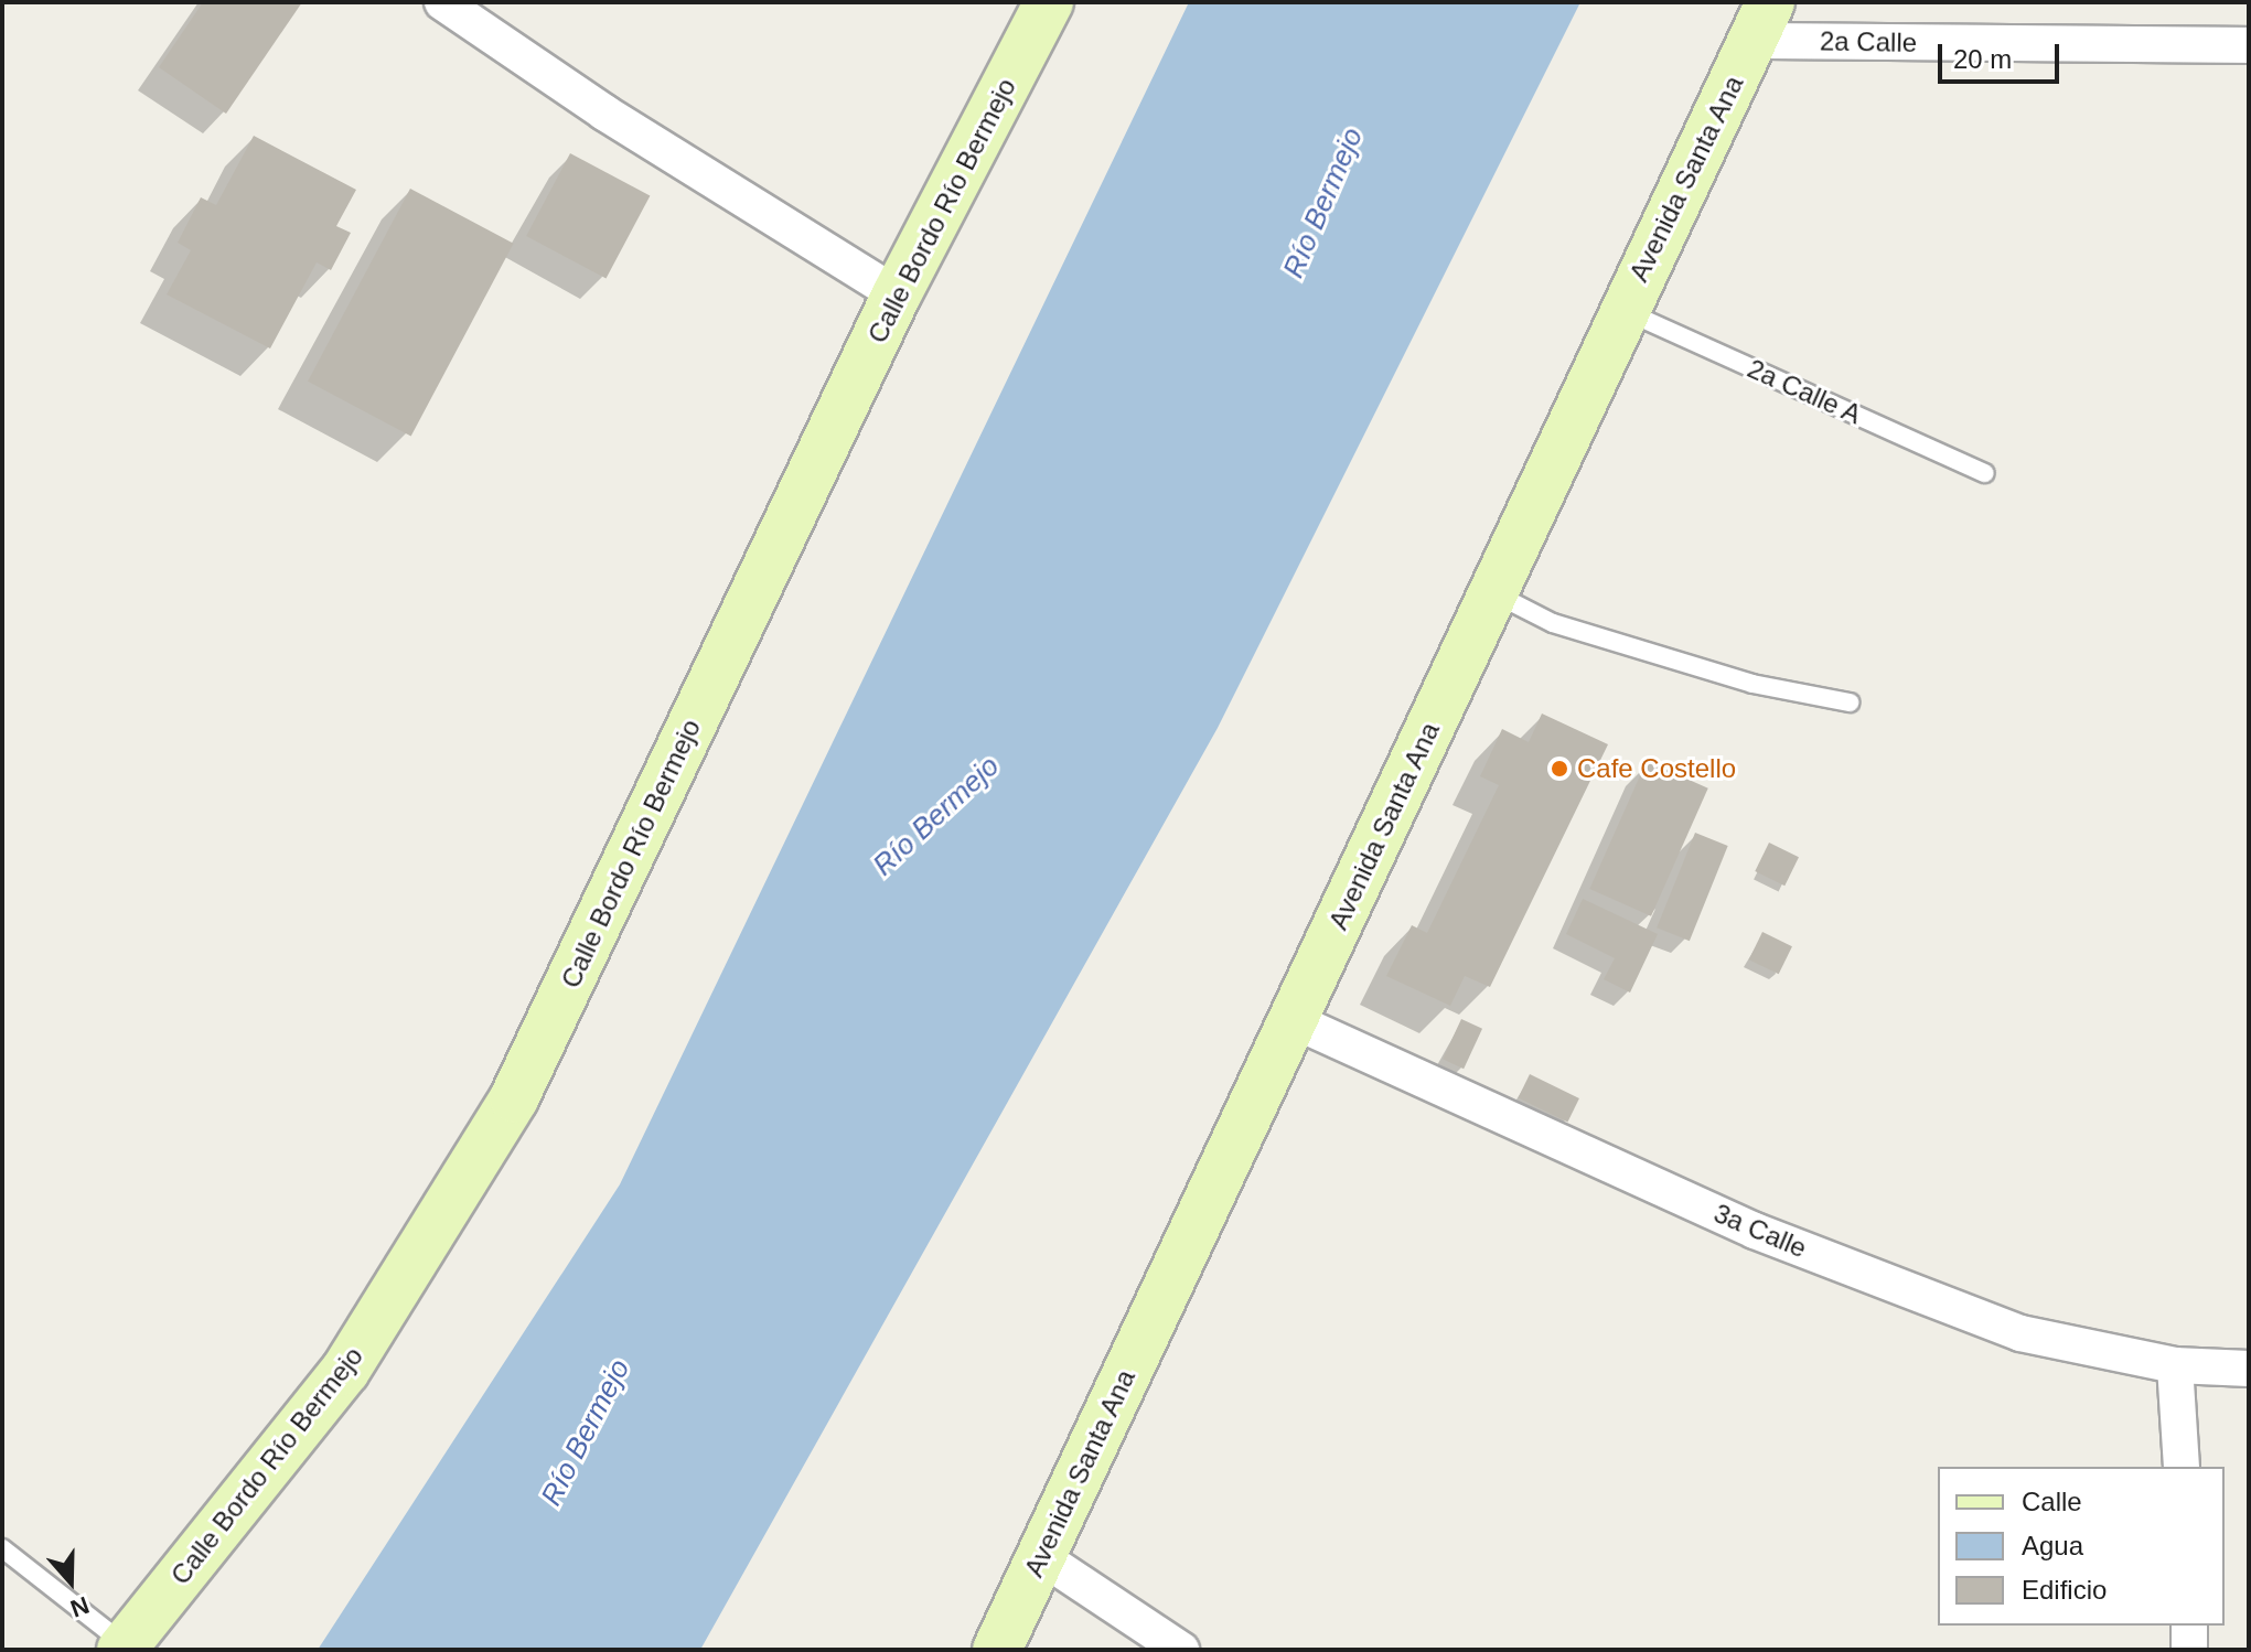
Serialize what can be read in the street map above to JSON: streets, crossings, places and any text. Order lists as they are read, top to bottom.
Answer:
{
  "streets": {
    "main road": ["Avenida Santa Ana", "Calle Bordo Río Bermejo"],
    "street": ["2a Calle", "3a Calle"],
    "lane": ["2a Calle A"]
  },
  "crossings": [
    ["2a Calle", "Avenida Santa Ana"],
    ["Avenida Santa Ana", "2a Calle A"],
    ["Avenida Santa Ana", "3a Calle"]
  ],
  "water": ["Río Bermejo"],
  "places": ["Cafe Costello"],
  "legend": ["Calle", "Agua", "Edificio"],
  "scale_bar": "20 m",
  "north": "bottom"
}
